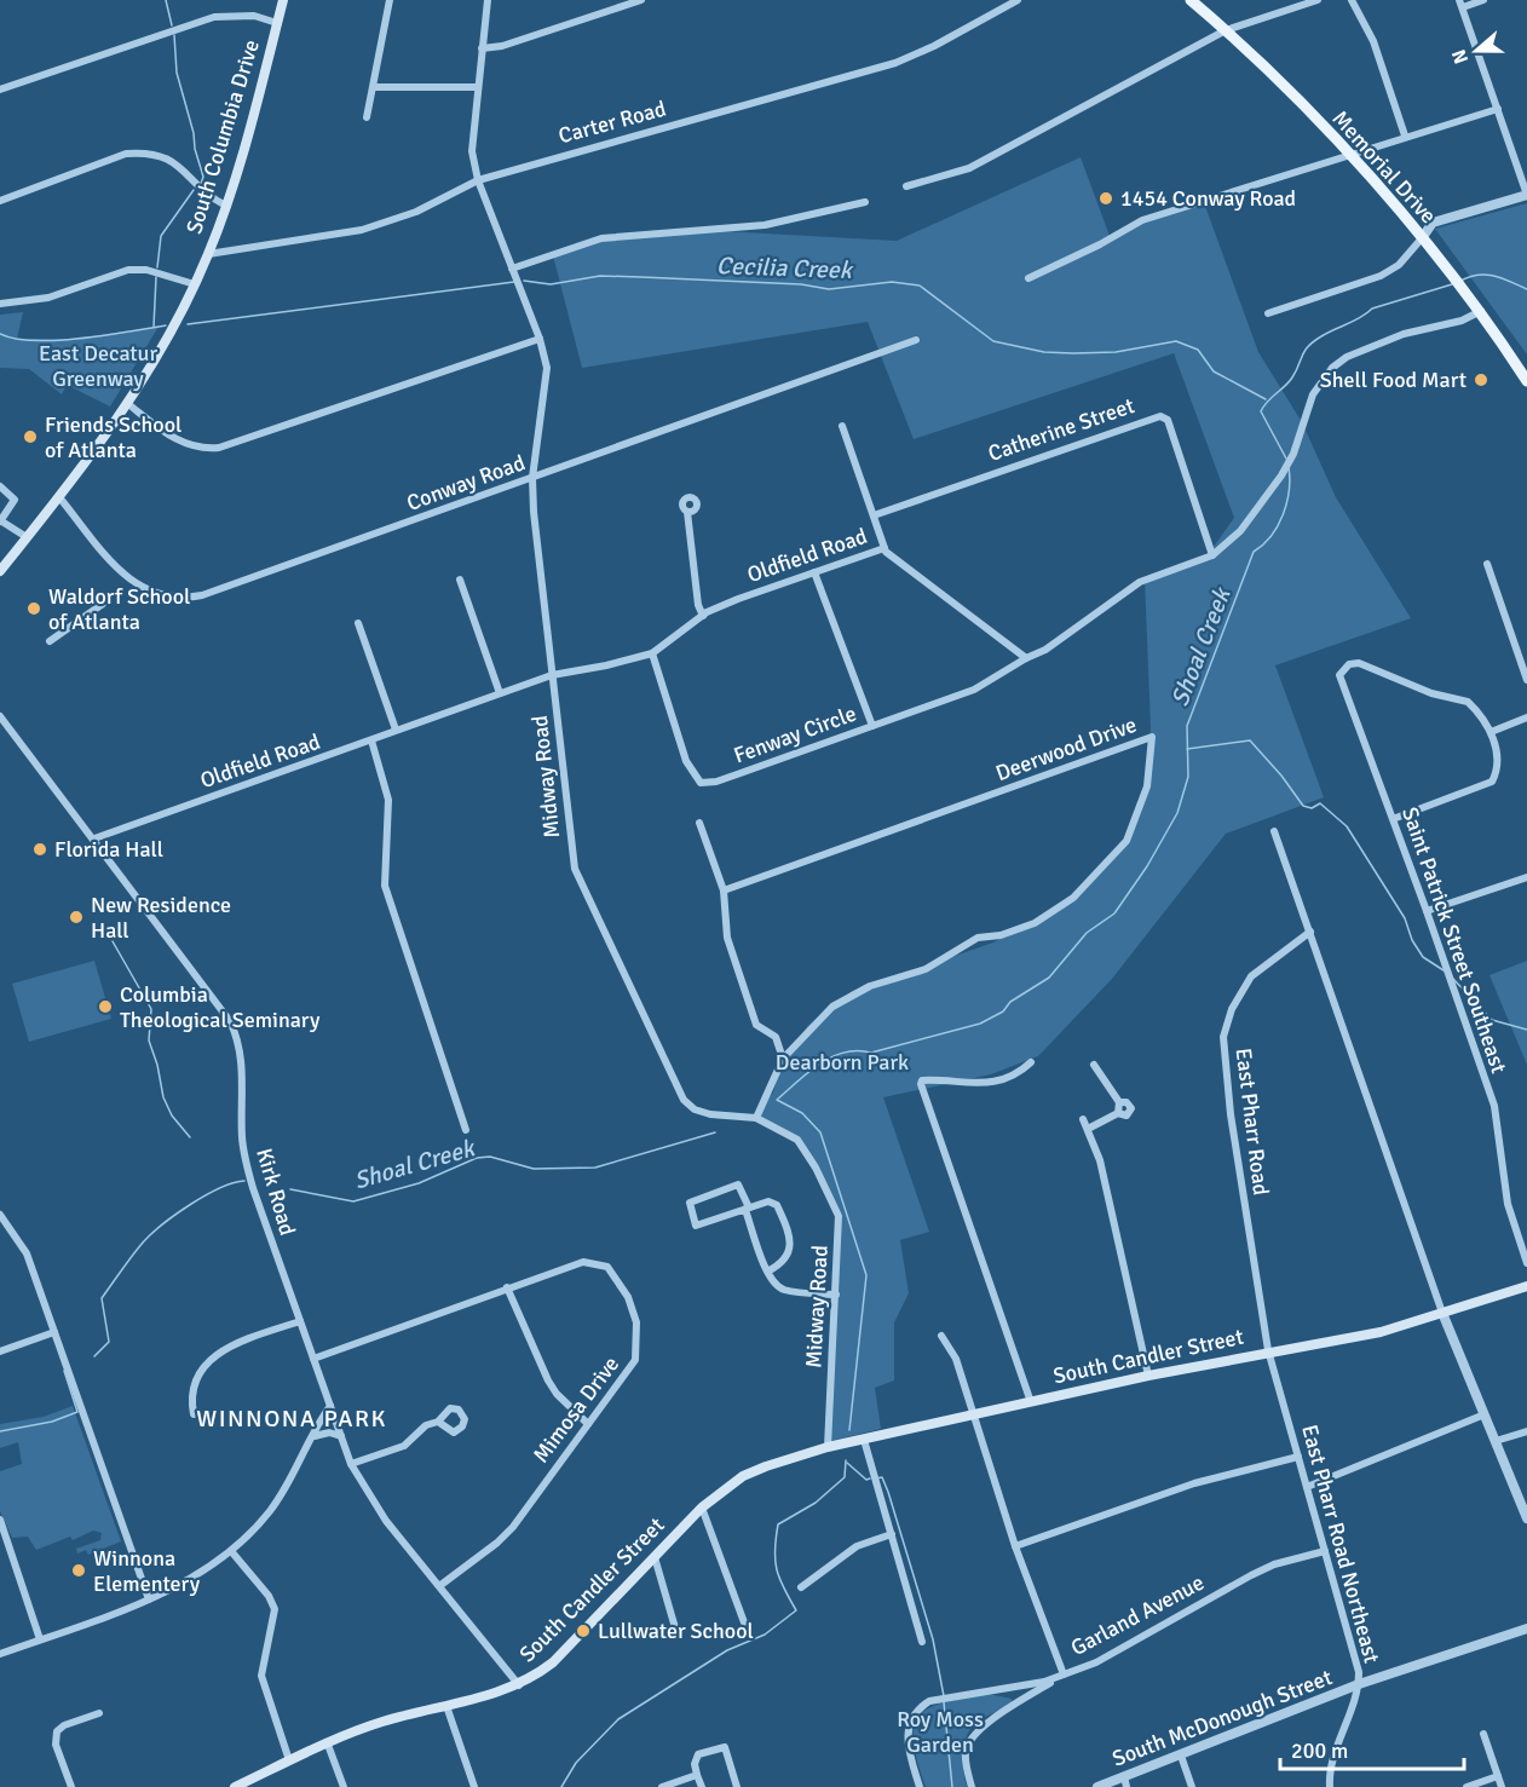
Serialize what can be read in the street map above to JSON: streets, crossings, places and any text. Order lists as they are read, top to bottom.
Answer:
{
  "streets": {
    "main road": ["South Columbia Drive", "Memorial Drive", "South Candler Street"],
    "street": [
      "Carter Road",
      "Catherine Street",
      "Conway Road",
      "Oldfield Road",
      "Fenway Circle",
      "Deerwood Drive",
      "Midway Road",
      "Saint Patrick Street Southeast",
      "East Pharr Road",
      "Kirk Road",
      "Mimosa Drive",
      "East Pharr Road Northeast",
      "Garland Avenue",
      "South McDonough Street"
    ]
  },
  "crossings": [
    ["Carter Road", "South Columbia Drive"],
    ["Carter Road", "Midway Road"],
    ["South Columbia Drive", "Conway Road"],
    ["Conway Road", "Midway Road"],
    ["Oldfield Road", "Fenway Circle"],
    ["Oldfield Road", "Midway Road"],
    ["Oldfield Road", "Kirk Road"],
    ["Deerwood Drive", "Midway Road"],
    ["Midway Road", "South Candler Street"],
    ["East Pharr Road", "South Candler Street"],
    ["East Pharr Road", "East Pharr Road Northeast"],
    ["Kirk Road", "South Candler Street"],
    ["Kirk Road", "Mimosa Drive"],
    ["South Candler Street", "East Pharr Road Northeast"],
    ["East Pharr Road Northeast", "Garland Avenue"],
    ["East Pharr Road Northeast", "South McDonough Street"]
  ],
  "districts": ["WINNONA PARK"],
  "water": ["Cecilia Creek", "Shoal Creek"],
  "parks": ["East Decatur Greenway", "Dearborn Park", "Roy Moss Garden"],
  "places": [
    "1454 Conway Road",
    "Shell Food Mart",
    "Friends School of Atlanta",
    "Waldorf School of Atlanta",
    "Florida Hall",
    "New Residence Hall",
    "Columbia Theological Seminary",
    "Winnona Elementery",
    "Lullwater School"
  ],
  "scale_bar": "200 m",
  "north": "left"
}
